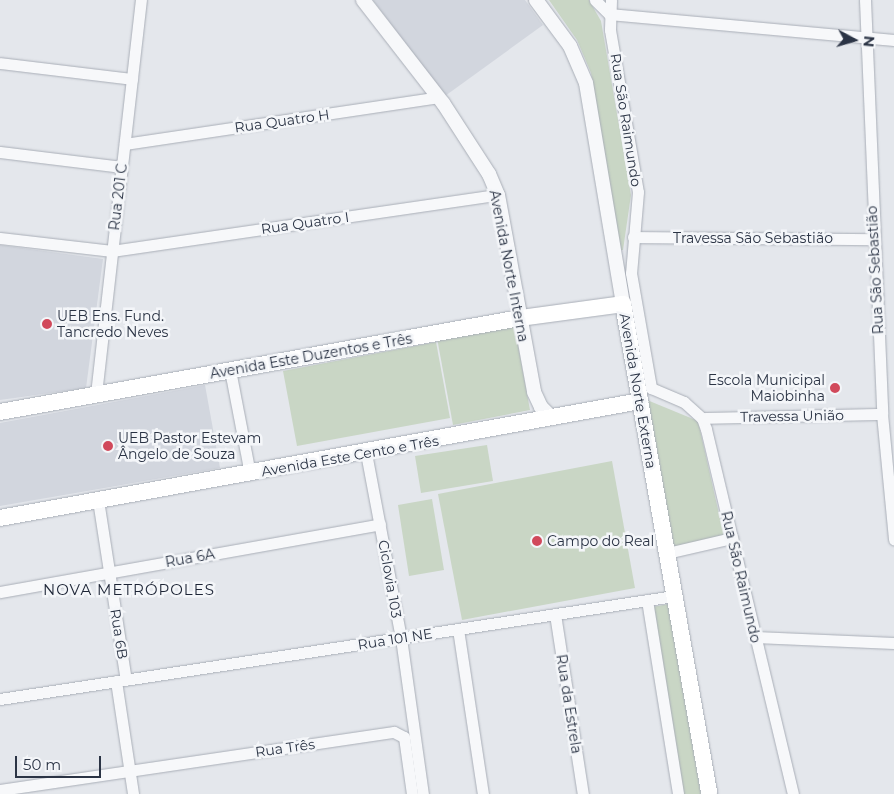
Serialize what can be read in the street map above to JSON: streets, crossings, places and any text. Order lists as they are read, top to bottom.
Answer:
{
  "streets": {
    "main road": ["Avenida Este Duzentos e Três", "Avenida Norte Externa", "Avenida Este Cento e Três"],
    "street": [
      "Rua São Raimundo",
      "Rua Quatro H",
      "Rua 201 C",
      "Rua Quatro I",
      "Travessa São Sebastião",
      "Avenida Norte Interna",
      "Rua São Sebastião",
      "Travessa União",
      "Rua 6A",
      "Ciclovia 103",
      "Rua 6B",
      "Rua 101 NE",
      "Rua da Estrela",
      "Rua Três"
    ]
  },
  "crossings": [
    ["Rua São Raimundo", "Travessa São Sebastião"],
    ["Rua São Raimundo", "Avenida Norte Externa"],
    ["Rua São Raimundo", "Travessa União"],
    ["Rua São Raimundo", "Avenida Este Cento e Três"],
    ["Rua Quatro H", "Rua 201 C"],
    ["Rua Quatro H", "Avenida Norte Interna"],
    ["Rua 201 C", "Rua Quatro I"],
    ["Rua 201 C", "Avenida Este Duzentos e Três"],
    ["Rua Quatro I", "Avenida Norte Interna"],
    ["Travessa São Sebastião", "Rua São Sebastião"],
    ["Avenida Norte Interna", "Avenida Este Duzentos e Três"],
    ["Avenida Norte Interna", "Avenida Este Cento e Três"],
    ["Rua São Sebastião", "Travessa União"],
    ["Avenida Este Duzentos e Três", "Avenida Norte Externa"],
    ["Avenida Norte Externa", "Avenida Este Cento e Três"],
    ["Avenida Norte Externa", "Rua 101 NE"],
    ["Avenida Este Cento e Três", "Ciclovia 103"],
    ["Avenida Este Cento e Três", "Rua 6B"],
    ["Rua 6A", "Ciclovia 103"],
    ["Rua 6A", "Rua 6B"],
    ["Ciclovia 103", "Rua 101 NE"],
    ["Ciclovia 103", "Rua Três"],
    ["Rua 6B", "Rua 101 NE"],
    ["Rua 101 NE", "Rua da Estrela"]
  ],
  "districts": ["NOVA METRÓPOLES"],
  "places": [
    "UEB Ens. Fund. Tancredo Neves",
    "Escola Municipal Maiobinha",
    "UEB Pastor Estevam Ângelo de Souza",
    "Campo do Real"
  ],
  "scale_bar": "50 m",
  "north": "right"
}
